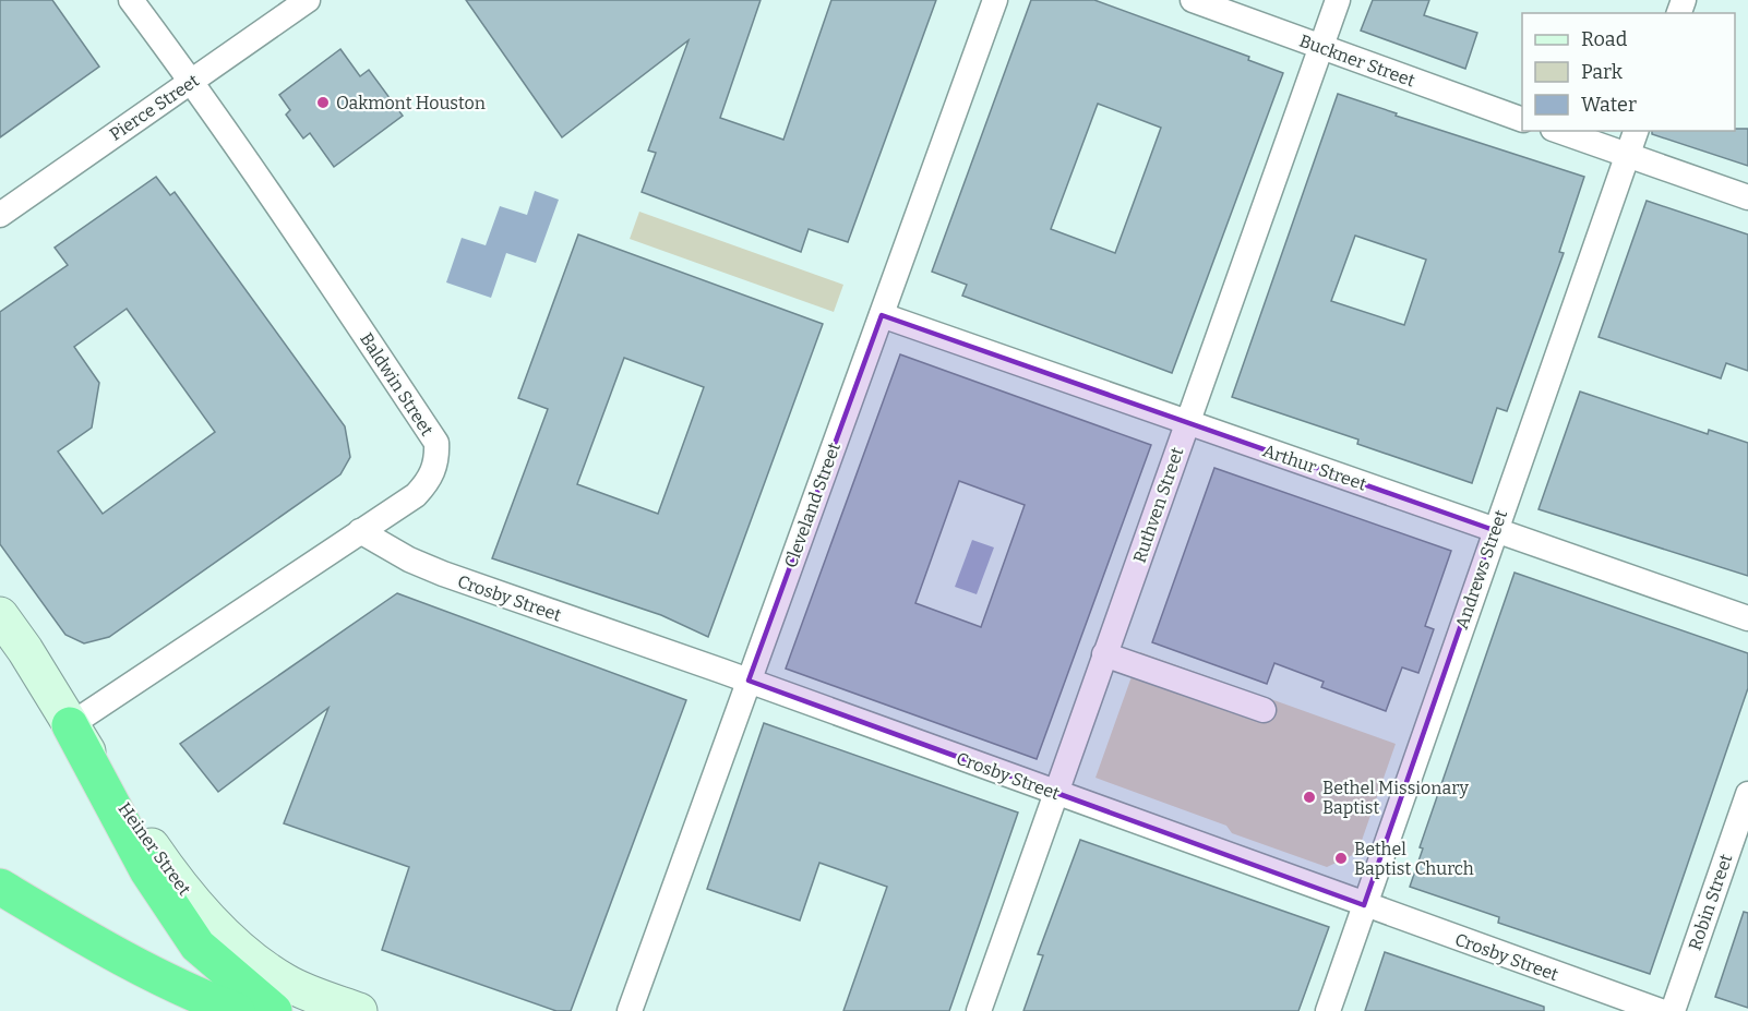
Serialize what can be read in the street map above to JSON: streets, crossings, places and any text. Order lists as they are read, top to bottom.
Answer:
{
  "streets": {
    "main road": ["Heiner Street"],
    "street": [
      "Buckner Street",
      "Pierce Street",
      "Baldwin Street",
      "Arthur Street",
      "Cleveland Street",
      "Ruthven Street",
      "Andrews Street",
      "Crosby Street",
      "Robin Street"
    ]
  },
  "crossings": [
    ["Buckner Street", "Ruthven Street"],
    ["Pierce Street", "Baldwin Street"],
    ["Baldwin Street", "Crosby Street"],
    ["Baldwin Street", "Heiner Street"],
    ["Arthur Street", "Cleveland Street"],
    ["Arthur Street", "Ruthven Street"],
    ["Arthur Street", "Andrews Street"],
    ["Cleveland Street", "Crosby Street"],
    ["Ruthven Street", "Crosby Street"],
    ["Andrews Street", "Crosby Street"]
  ],
  "places": ["Oakmont Houston", "Bethel Missionary Baptist", "Bethel Baptist Church"],
  "legend": ["Road", "Park", "Water"]
}
